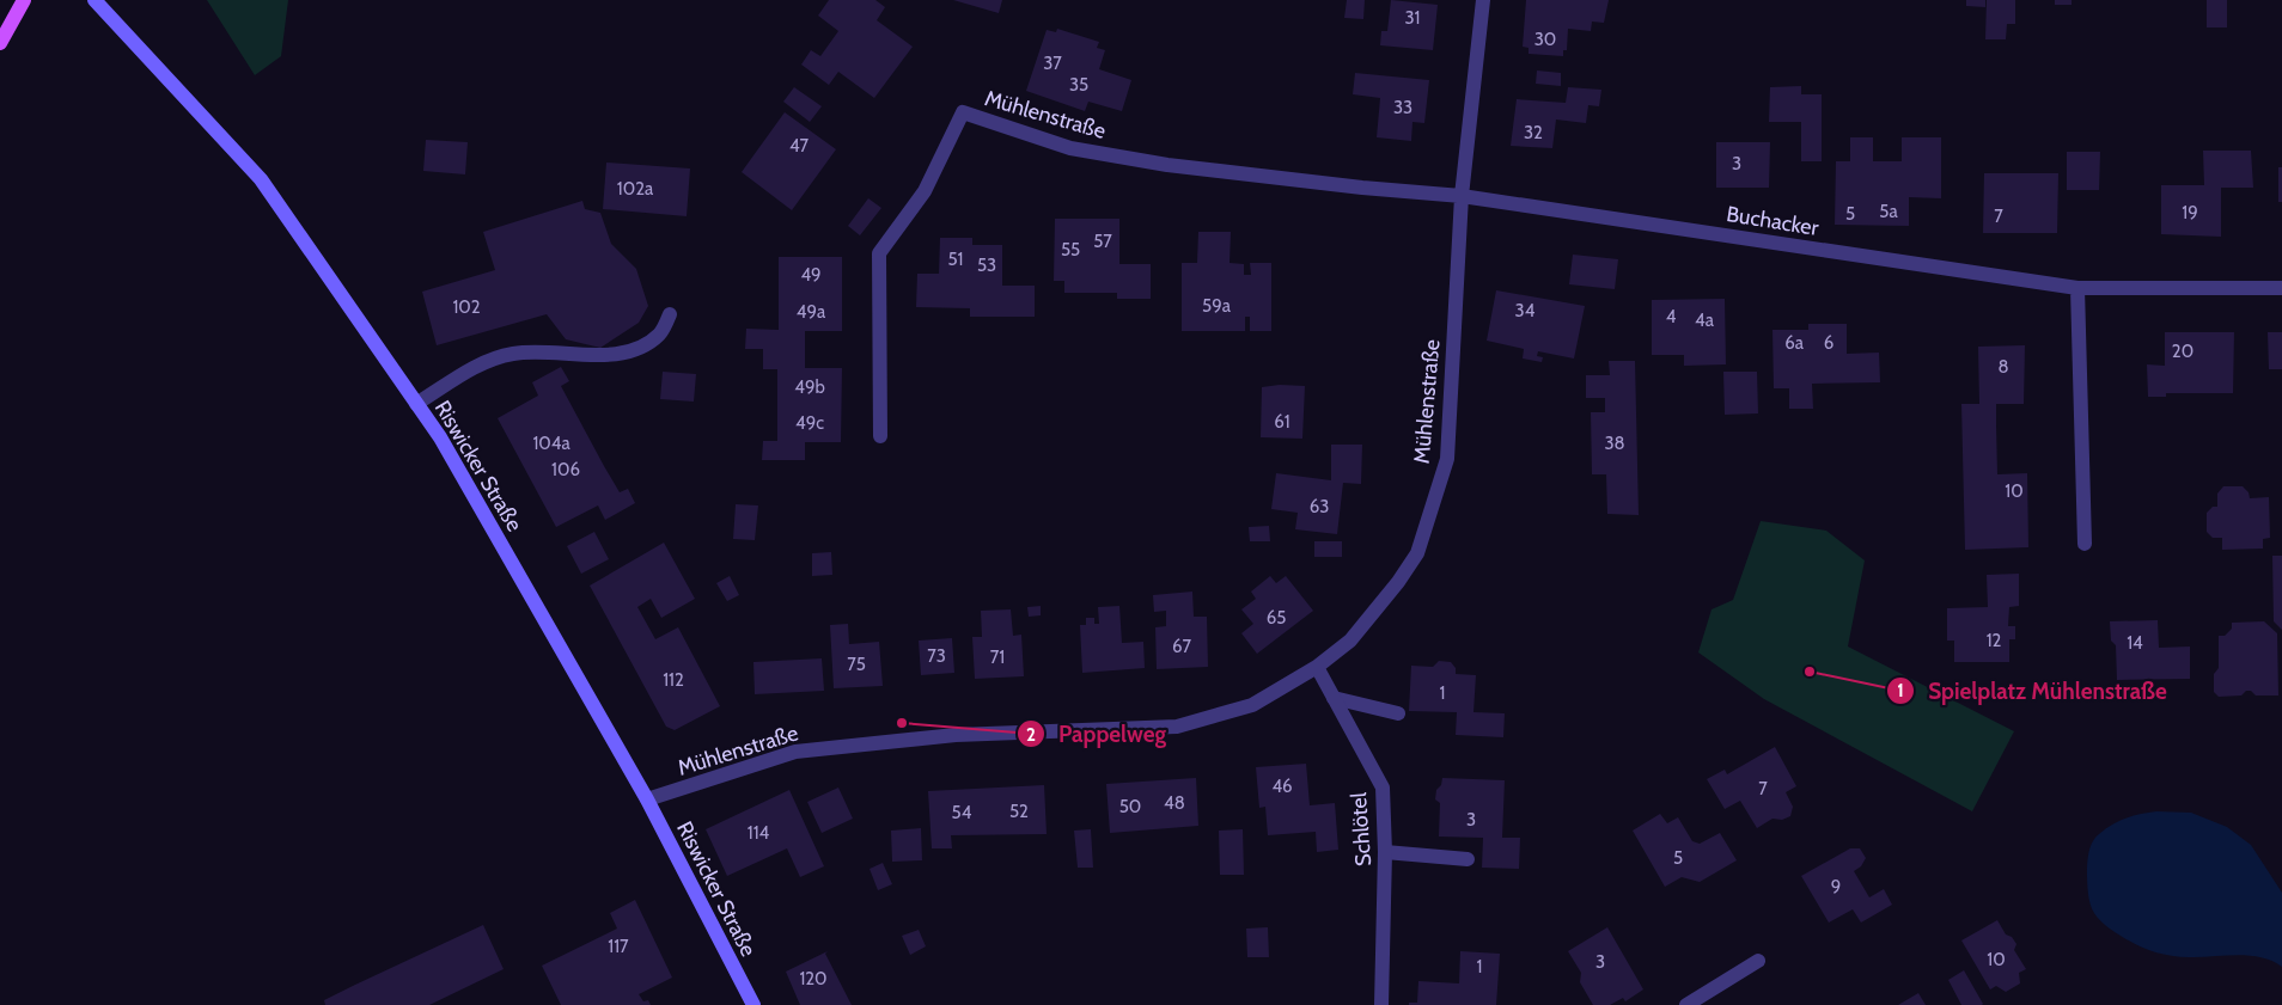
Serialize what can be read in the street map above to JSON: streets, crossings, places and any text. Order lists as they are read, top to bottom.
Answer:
{
  "streets": {
    "street": [
      "Mühlenstraße",
      "Buchacker",
      "Riswicker Straße",
      "Schlötel"
    ]
  },
  "crossings": [
    ["Mühlenstraße", "Buchacker"],
    ["Mühlenstraße", "Riswicker Straße"],
    ["Mühlenstraße", "Schlötel"]
  ],
  "places": ["Spielplatz Mühlenstraße", "Pappelweg"],
  "house_numbers": [
    "31",
    "30",
    "37",
    "35",
    "33",
    "32",
    "47",
    "3",
    "102a",
    "5a",
    "19",
    "5",
    "7",
    "57",
    "55",
    "51",
    "53",
    "49",
    "59a",
    "102",
    "34",
    "49a",
    "4",
    "4a",
    "6a",
    "6",
    "20",
    "8",
    "49b",
    "61",
    "49c",
    "104a",
    "38",
    "106",
    "10",
    "63",
    "65",
    "12",
    "14",
    "67",
    "73",
    "71",
    "75",
    "112",
    "1",
    "46",
    "7",
    "48",
    "50",
    "52",
    "54",
    "3",
    "114",
    "5",
    "9",
    "117",
    "10",
    "3",
    "1",
    "120"
  ]
}
